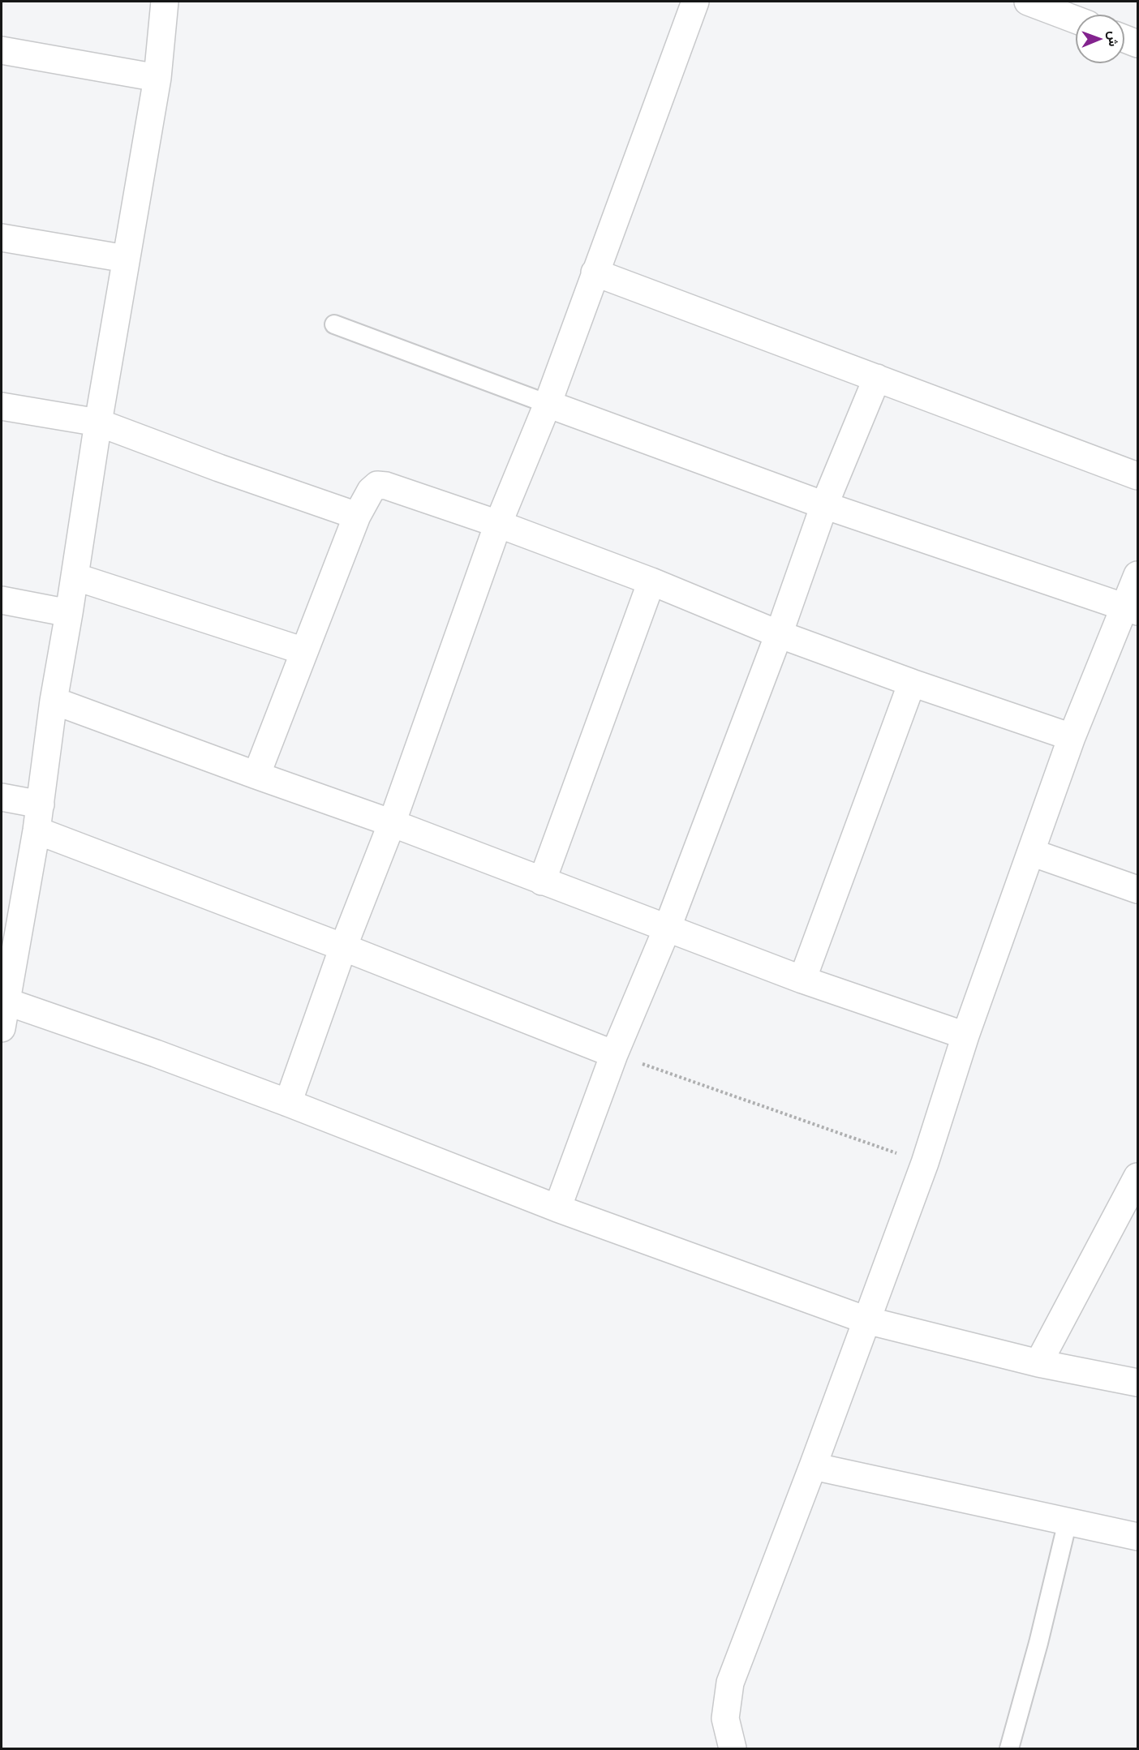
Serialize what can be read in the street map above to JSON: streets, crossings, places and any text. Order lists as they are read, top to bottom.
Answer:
{
  "north": "right"
}
